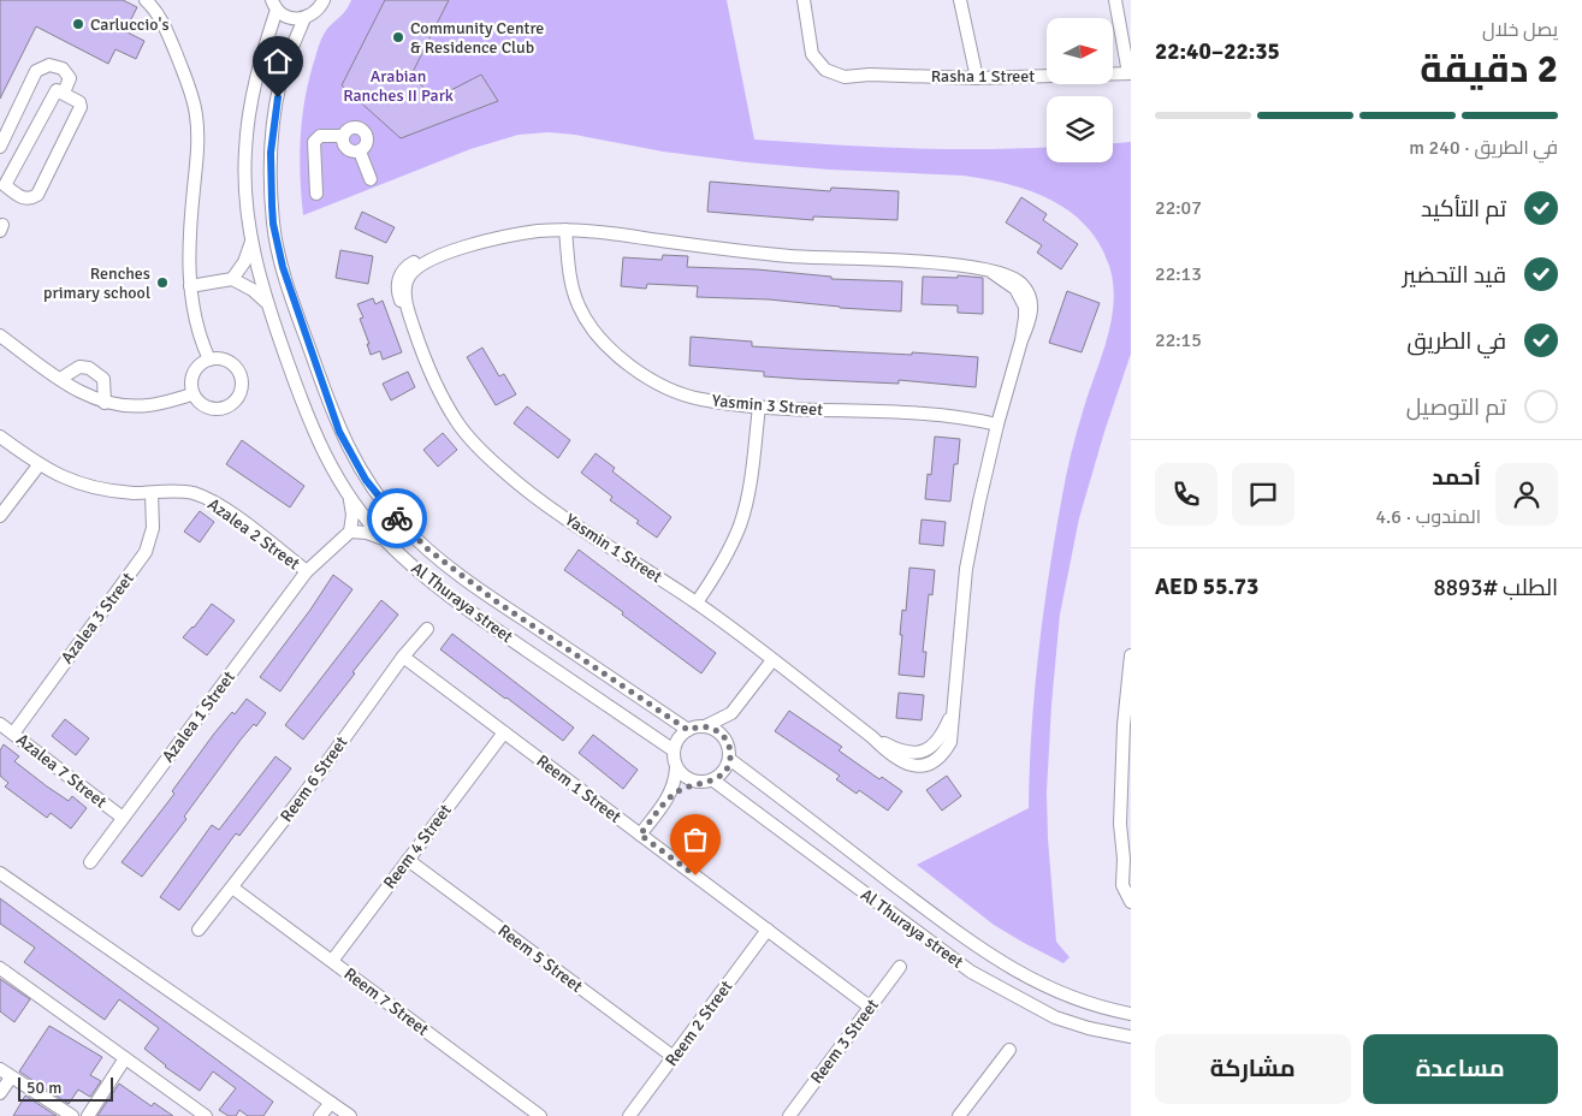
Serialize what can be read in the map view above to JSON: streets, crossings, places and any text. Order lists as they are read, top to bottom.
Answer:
{
  "streets": {
    "street": [
      "Rasha 1 Street",
      "Yasmin 3 Street",
      "Azalea 2 Street",
      "Yasmin 1 Street",
      "Al Thuraya street",
      "Azalea 3 Street",
      "Azalea 1 Street",
      "Azalea 7 Street",
      "Reem 6 Street",
      "Reem 1 Street",
      "Reem 4 Street",
      "Reem 5 Street",
      "Reem 7 Street",
      "Reem 2 Street",
      "Reem 3 Street"
    ]
  },
  "crossings": [
    ["Yasmin 3 Street", "Yasmin 1 Street"],
    ["Azalea 2 Street", "Azalea 3 Street"],
    ["Azalea 2 Street", "Azalea 1 Street"],
    ["Azalea 3 Street", "Azalea 7 Street"],
    ["Azalea 1 Street", "Azalea 7 Street"],
    ["Reem 6 Street", "Reem 1 Street"],
    ["Reem 6 Street", "Reem 7 Street"],
    ["Reem 1 Street", "Reem 4 Street"],
    ["Reem 1 Street", "Reem 2 Street"],
    ["Reem 1 Street", "Reem 3 Street"],
    ["Reem 4 Street", "Reem 5 Street"],
    ["Reem 4 Street", "Reem 7 Street"],
    ["Reem 5 Street", "Reem 2 Street"]
  ],
  "parks": ["Arabian Ranches II Park"],
  "places": ["Carluccio's", "Community Centre & Residence Club", "Renches primary school"],
  "scale_bar": "50 m",
  "north": "right",
  "page": {
    "heading": ["2 دقيقة", "يصل خلال", "22:35–22:40"],
    "panel": [
      "أحمد",
      "المندوب · 4.6",
      "الطلب #8893",
      "AED 55.73"
    ],
    "bar": "في الطريق · 240 m",
    "list": [
      ["تم التأكيد", "22:07"],
      ["قيد التحضير", "22:13"],
      ["في الطريق", "22:15"],
      "تم التوصيل"
    ],
    "buttons": ["مساعدة", "مشاركة"],
    "scale": "50 m"
  }
}
